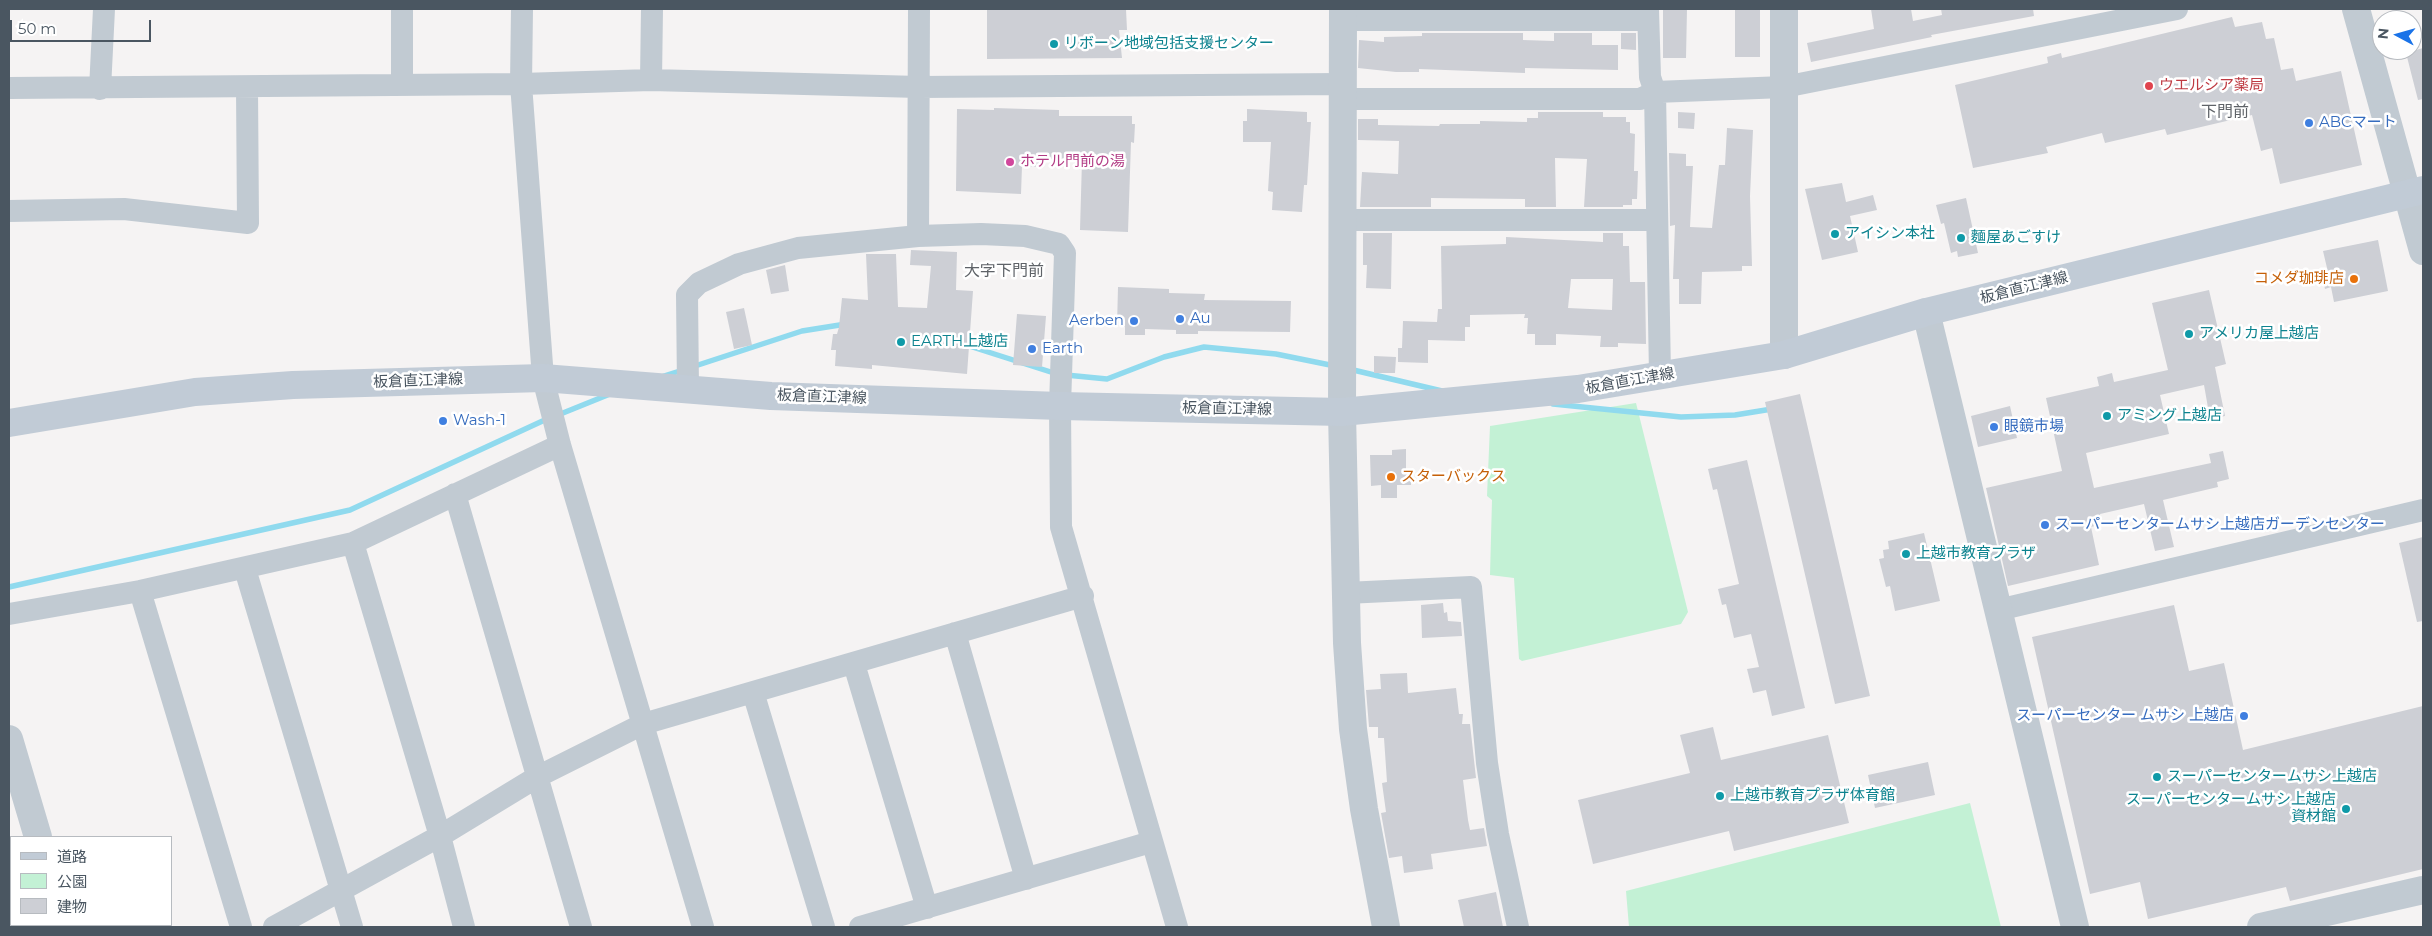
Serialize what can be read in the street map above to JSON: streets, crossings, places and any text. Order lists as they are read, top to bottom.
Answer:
{
  "streets": {
    "main road": ["板倉直江津線"]
  },
  "districts": ["下門前", "大字下門前"],
  "places": [
    "リボーン地域包括支援センター",
    "ウエルシア薬局",
    "ABCマート",
    "ホテル門前の湯",
    "アイシン本社",
    "麵屋あごすけ",
    "コメダ珈琲店",
    "Au",
    "Aerben",
    "アメリカ屋上越店",
    "EARTH上越店",
    "Earth",
    "アミング上越店",
    "Wash-1",
    "眼鏡市場",
    "スターバックス",
    "スーパーセンタームサシ上越店ガーデンセンター",
    "上越市教育プラザ",
    "スーパーセンター ムサシ 上越店",
    "スーパーセンタームサシ上越店",
    "上越市教育プラザ体育館",
    "スーパーセンタームサシ上越店 資材館"
  ],
  "legend": ["道路", "公園", "建物"],
  "scale_bar": "50 m",
  "north": "left"
}
